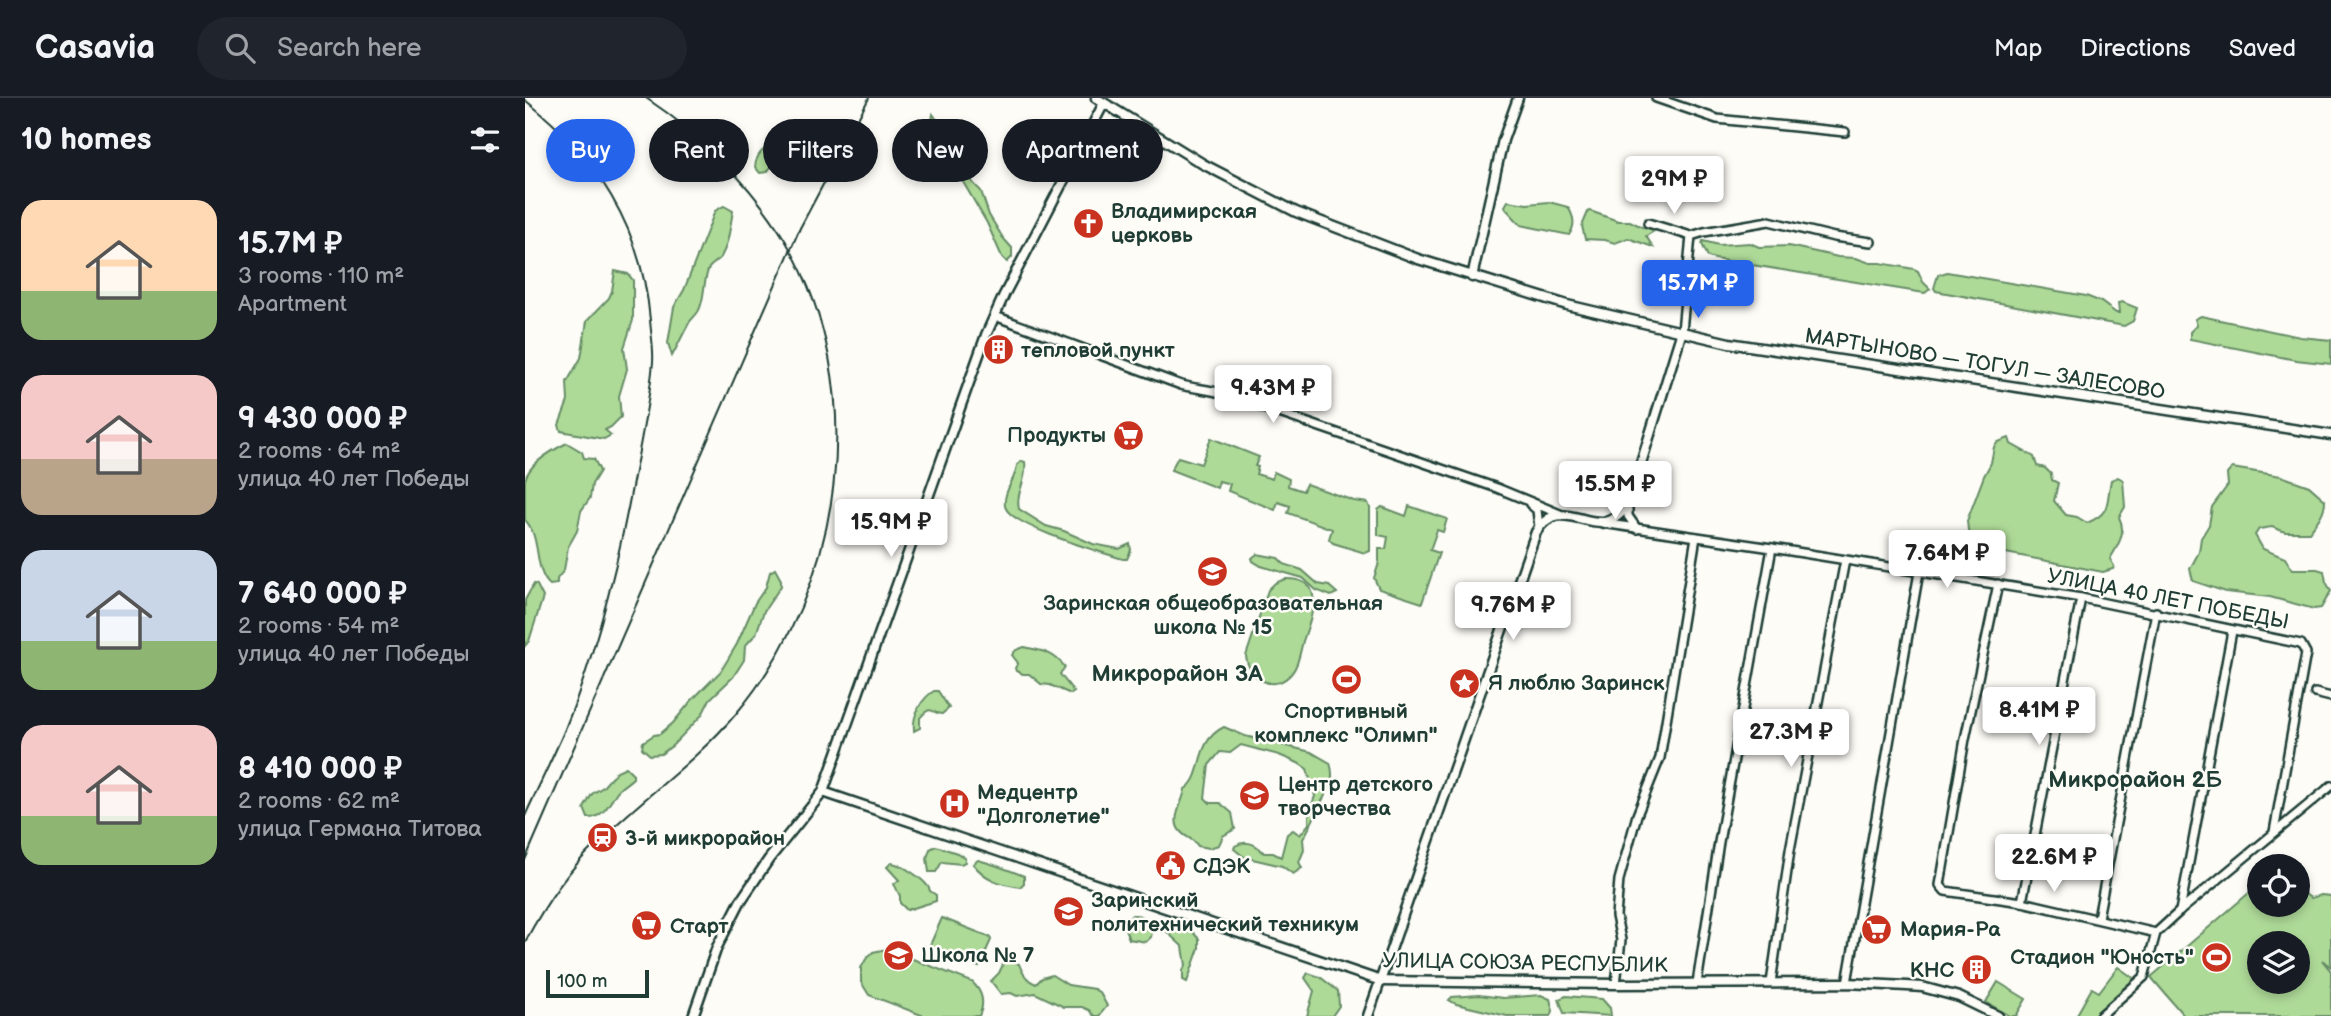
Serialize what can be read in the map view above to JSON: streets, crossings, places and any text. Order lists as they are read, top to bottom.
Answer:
{
  "streets": {
    "street": ["МАРТЫНОВО — ТОГУЛ — ЗАЛЕСОВО", "УЛИЦА 40 ЛЕТ ПОБЕДЫ", "УЛИЦА СОЮЗА РЕСПУБЛИК"]
  },
  "districts": ["Микрорайон 3А", "Микрорайон 2Б"],
  "places": {
    "church": ["Владимирская церковь"],
    "building": ["тепловой пункт", "КНС"],
    "supermarket": ["Продукты", "Старт", "Мария-Ра"],
    "school or university": [
      "Заринская общеобразовательная школа № 15",
      "Центр детского творчества",
      "Заринский политехнический техникум",
      "Школа № 7"
    ],
    "sports": ["Спортивный комплекс \"Олимп\"", "Стадион \"Юность\""],
    "place": ["Я люблю Заринск"],
    "hospital": ["Медцентр \"Долголетие\""],
    "station": ["3-й микрорайон"],
    "public building": ["СДЭК"]
  },
  "scale_bar": "100 m",
  "page": {
    "header": "Casavia",
    "search": "Search here",
    "nav": ["Map", "Directions", "Saved"],
    "heading": "10 homes",
    "chip": [
      "Buy",
      "Rent",
      "Filters",
      "New",
      "Apartment"
    ],
    "price": [
      "29M ₽",
      "15.7M ₽",
      "9.43M ₽",
      "15.5M ₽",
      "15.9M ₽",
      "7.64M ₽",
      "9.76M ₽",
      "8.41M ₽",
      "27.3M ₽",
      "22.6M ₽"
    ],
    "list": [
      {
        "name": "15.7M ₽",
        "note": "3 rooms · 110 m² · Apartment"
      },
      {
        "name": "9 430 000 ₽",
        "note": "2 rooms · 64 m² · улица 40 лет Победы"
      },
      {
        "name": "7 640 000 ₽",
        "note": "2 rooms · 54 m² · улица 40 лет Победы"
      },
      {
        "name": "8 410 000 ₽",
        "note": "2 rooms · 62 m² · улица Германа Титова"
      }
    ],
    "scale": "100 m"
  }
}
